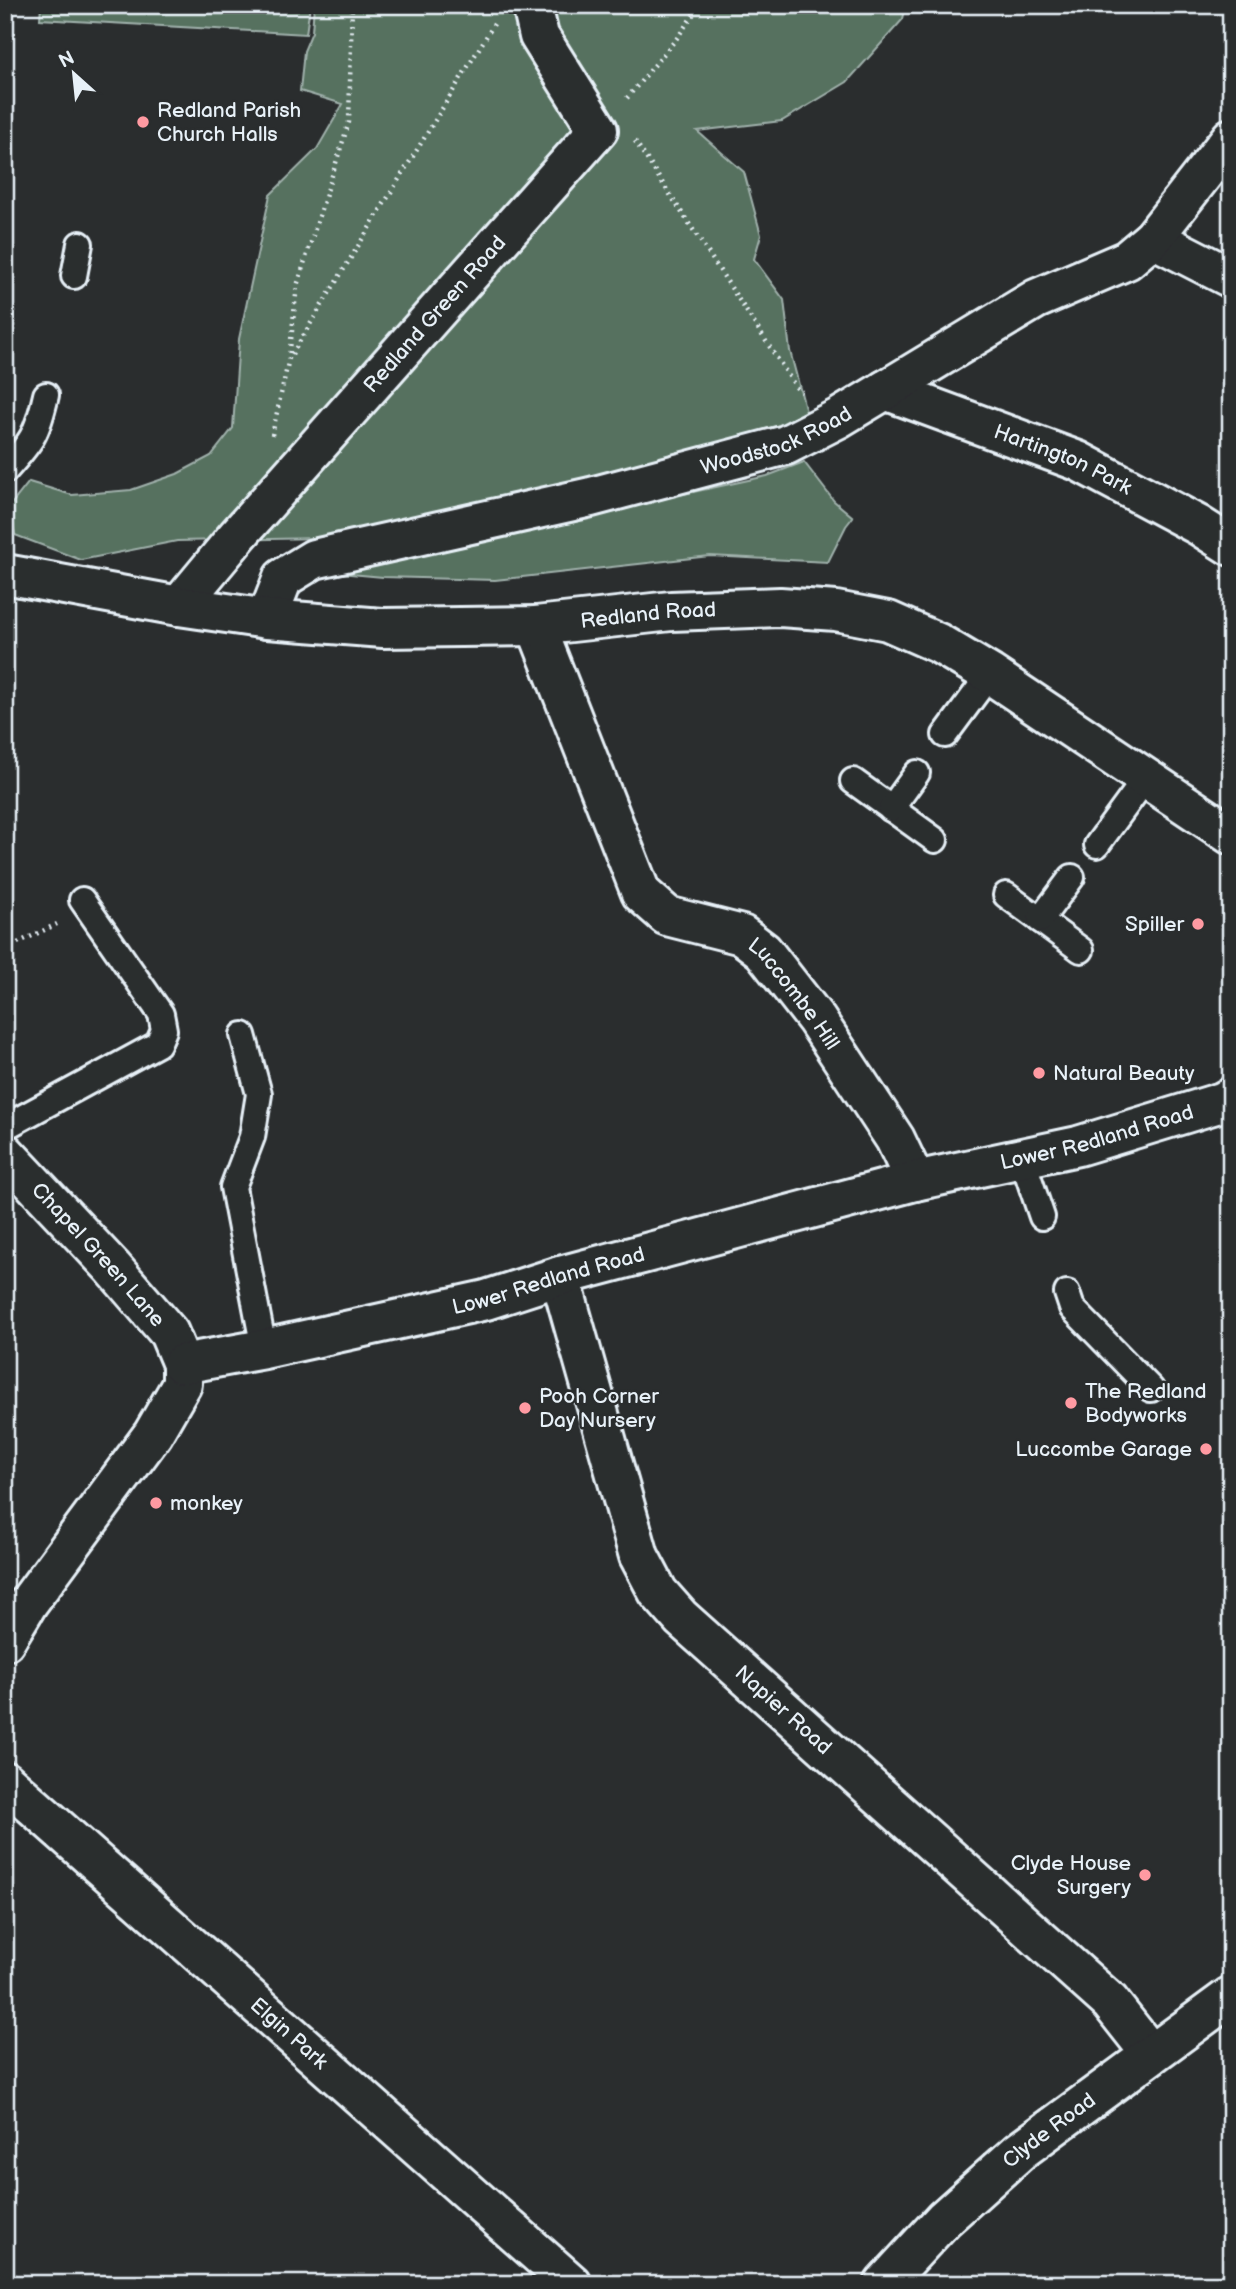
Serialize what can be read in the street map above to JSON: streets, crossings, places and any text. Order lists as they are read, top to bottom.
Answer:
{
  "streets": {
    "street": [
      "Redland Green Road",
      "Woodstock Road",
      "Hartington Park",
      "Redland Road",
      "Luccombe Hill",
      "Lower Redland Road",
      "Chapel Green Lane",
      "Napier Road",
      "Elgin Park",
      "Clyde Road"
    ]
  },
  "crossings": [
    ["Redland Green Road", "Redland Road"],
    ["Woodstock Road", "Hartington Park"],
    ["Woodstock Road", "Redland Road"],
    ["Redland Road", "Luccombe Hill"],
    ["Luccombe Hill", "Lower Redland Road"],
    ["Lower Redland Road", "Chapel Green Lane"],
    ["Lower Redland Road", "Napier Road"],
    ["Napier Road", "Clyde Road"]
  ],
  "places": [
    "Redland Parish Church Halls",
    "Spiller",
    "Natural Beauty",
    "The Redland Bodyworks",
    "Pooh Corner Day Nursery",
    "Luccombe Garage",
    "monkey",
    "Clyde House Surgery"
  ],
  "north": "top left"
}
